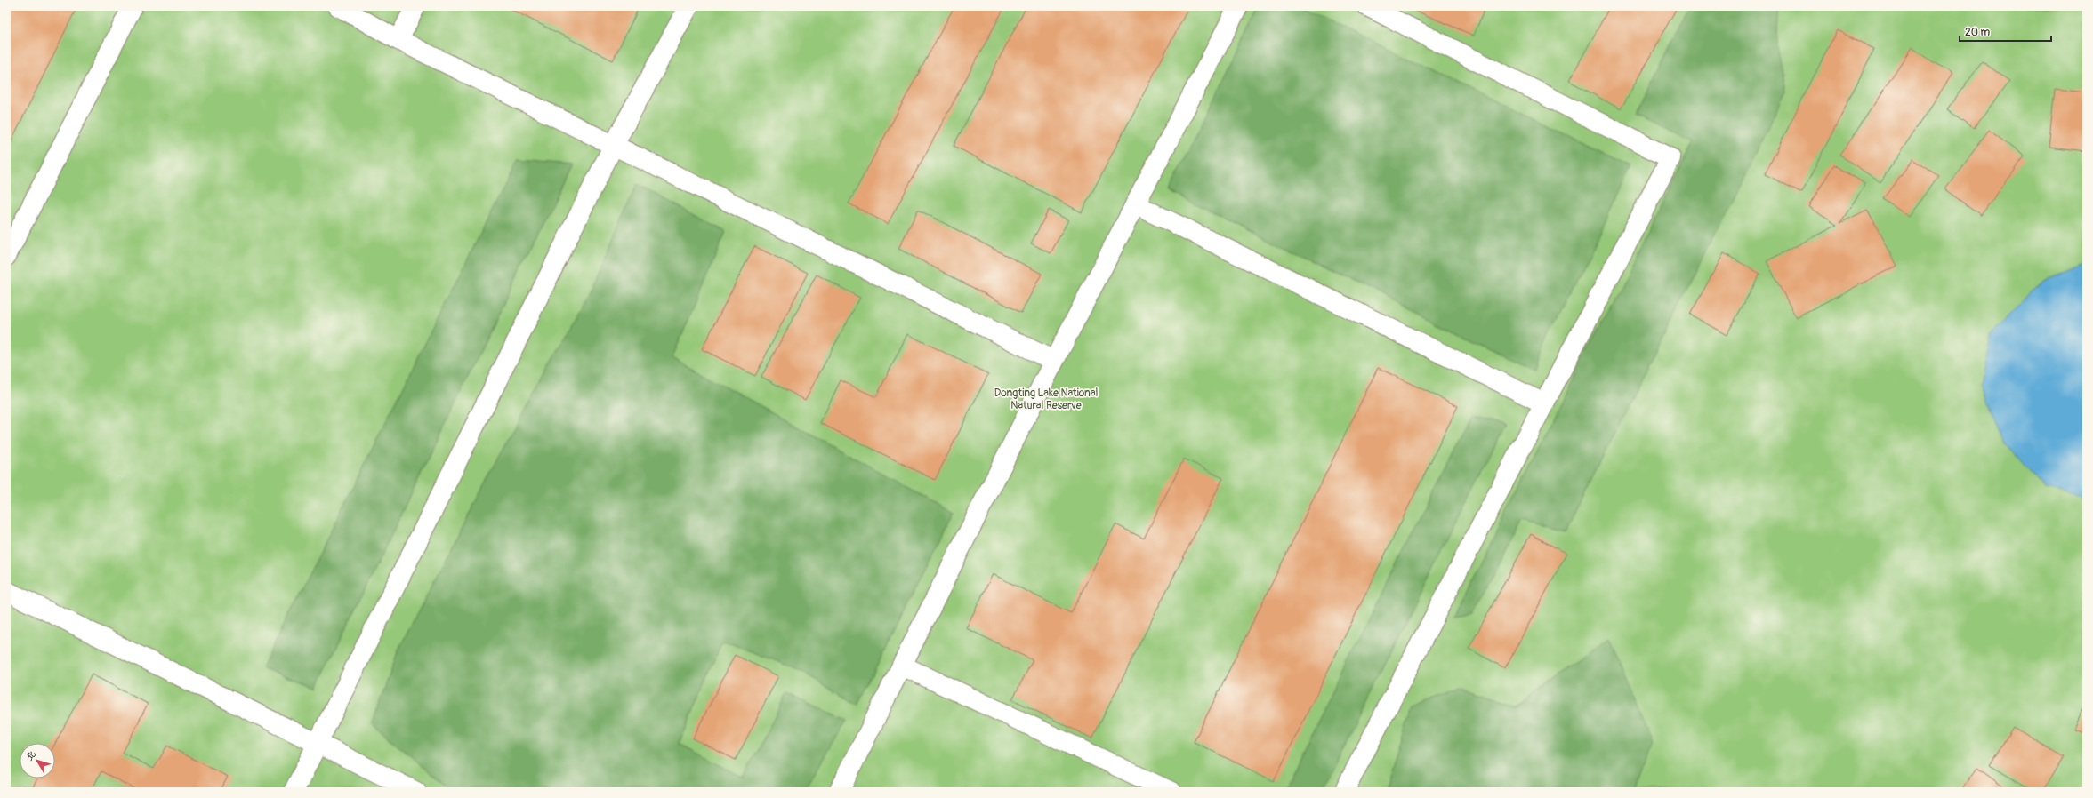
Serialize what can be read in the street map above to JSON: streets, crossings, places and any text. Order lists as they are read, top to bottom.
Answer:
{
  "parks": ["Dongting Lake National Natural Reserve"],
  "scale_bar": "20 m",
  "north": "top left"
}
